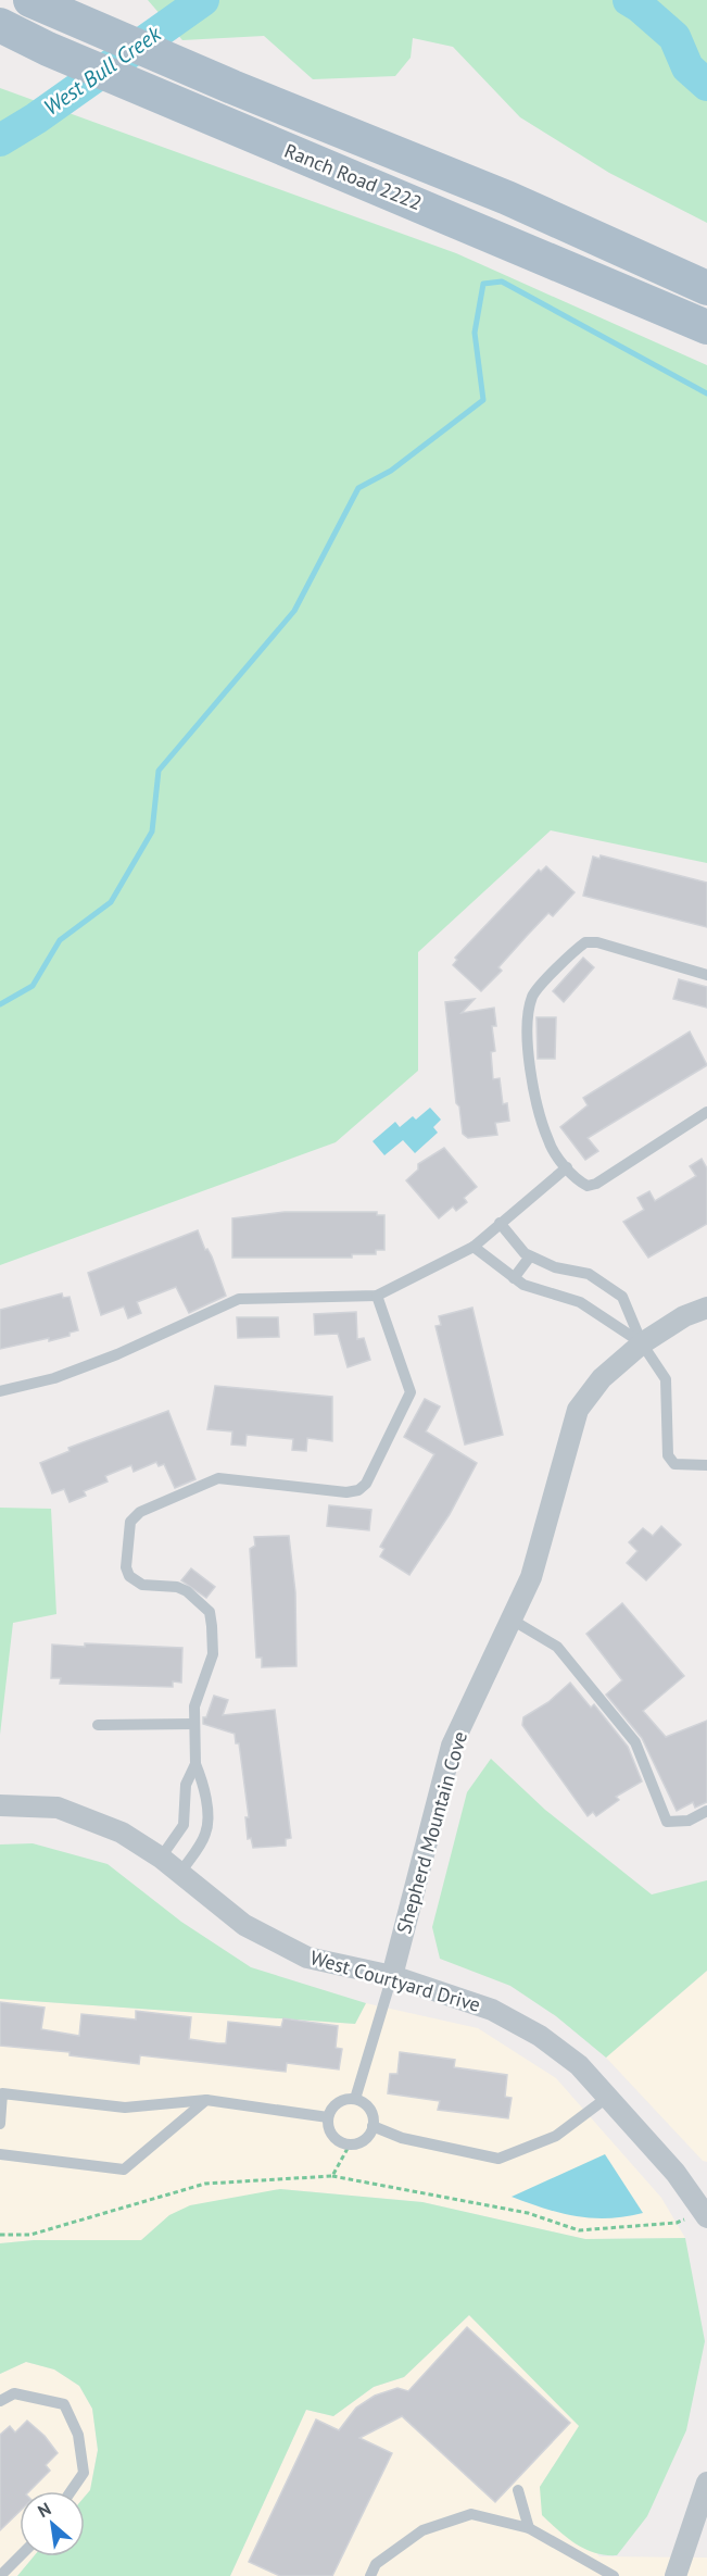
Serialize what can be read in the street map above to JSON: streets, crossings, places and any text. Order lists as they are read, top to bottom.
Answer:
{
  "streets": {
    "main road": ["Ranch Road 2222"],
    "street": ["Shepherd Mountain Cove", "West Courtyard Drive"]
  },
  "crossings": [
    ["Shepherd Mountain Cove", "West Courtyard Drive"]
  ],
  "water": ["West Bull Creek"],
  "north": "top left"
}
